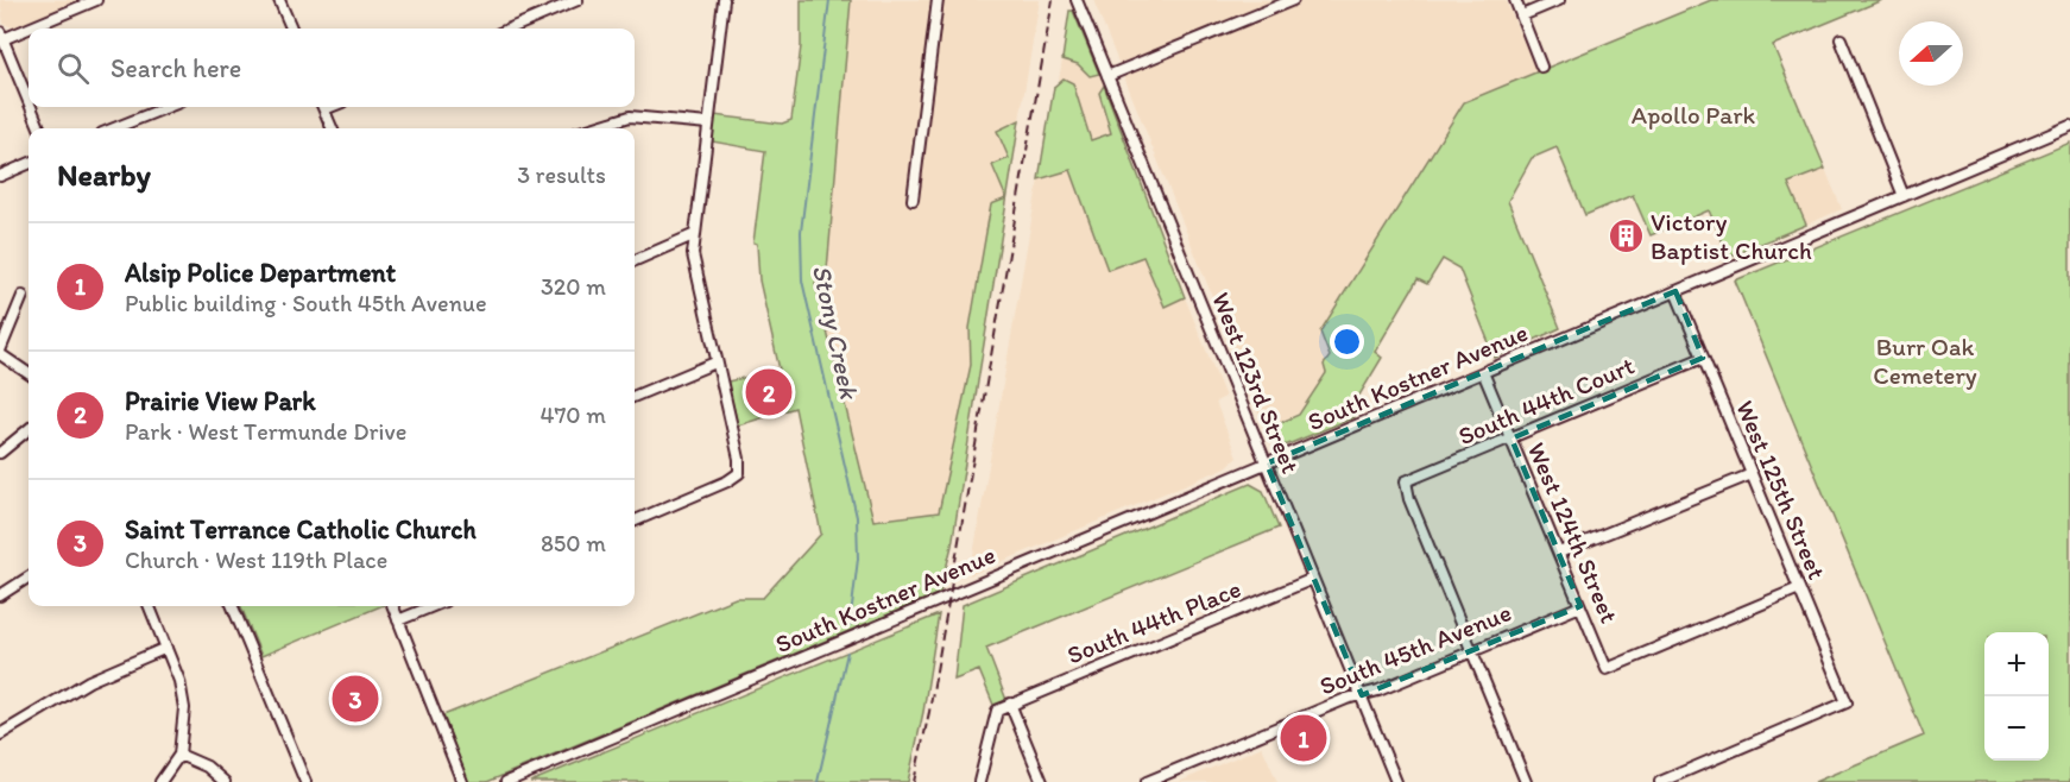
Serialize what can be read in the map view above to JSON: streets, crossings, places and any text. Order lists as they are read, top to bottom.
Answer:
{
  "streets": {
    "street": [
      "South Kostner Avenue",
      "West 123rd Street",
      "South 44th Court",
      "West 125th Street",
      "West 124th Street",
      "South 44th Place",
      "South 45th Avenue"
    ]
  },
  "crossings": [
    ["South Kostner Avenue", "West 123rd Street"],
    ["South Kostner Avenue", "West 125th Street"],
    ["South Kostner Avenue", "West 124th Street"],
    ["West 123rd Street", "South 44th Place"],
    ["West 123rd Street", "South 45th Avenue"],
    ["South 44th Court", "West 125th Street"],
    ["South 44th Court", "West 124th Street"],
    ["South 44th Court", "South 45th Avenue"],
    ["West 125th Street", "West 124th Street"],
    ["West 124th Street", "South 45th Avenue"]
  ],
  "water": ["Stony Creek"],
  "parks": ["Apollo Park", "Burr Oak Cemetery"],
  "places": {
    "building": ["Victory Baptist Church"]
  },
  "north": "left",
  "page": {
    "search": "Search here",
    "heading": ["Nearby", "3 results"],
    "list": [
      {
        "mark": "1",
        "name": "Alsip Police Department",
        "note": "Public building · South 45th Avenue",
        "value": "320 m"
      },
      {
        "mark": "2",
        "name": "Prairie View Park",
        "note": "Park · West Termunde Drive",
        "value": "470 m"
      },
      {
        "mark": "3",
        "name": "Saint Terrance Catholic Church",
        "note": "Church · West 119th Place",
        "value": "850 m"
      }
    ],
    "pins": ["2", "3", "1"],
    "map_buttons": ["+", "−"]
  }
}
